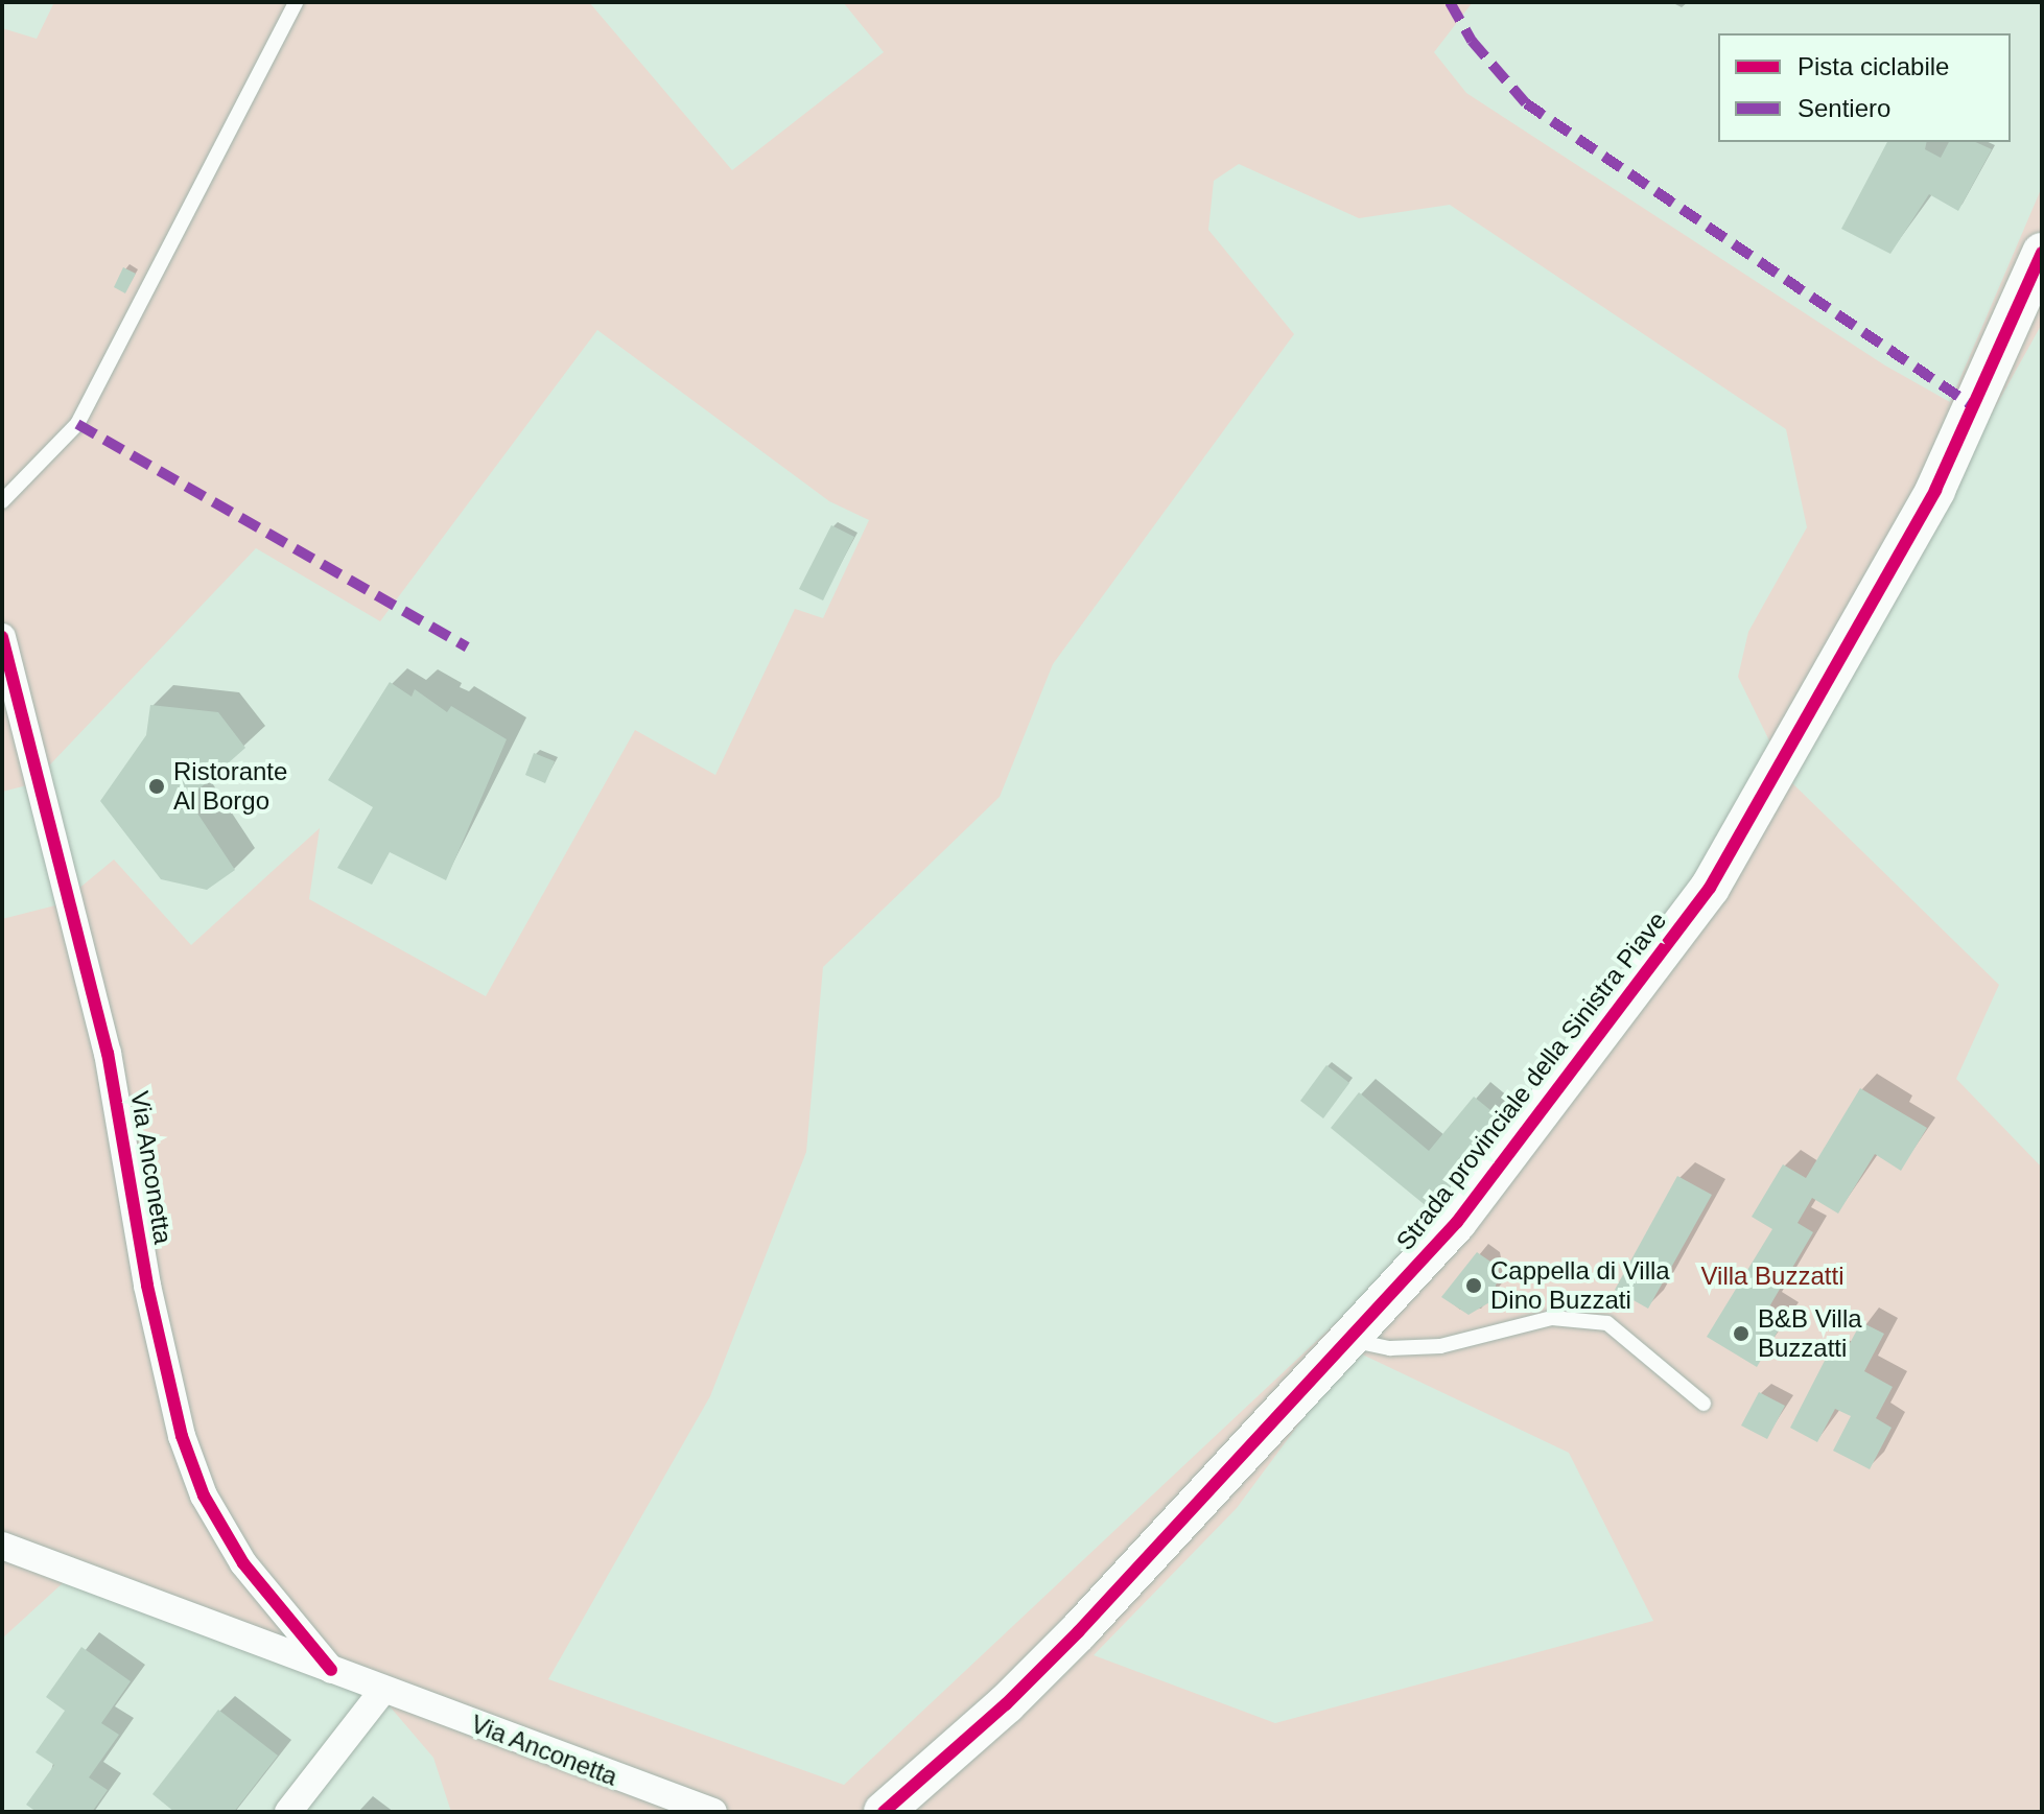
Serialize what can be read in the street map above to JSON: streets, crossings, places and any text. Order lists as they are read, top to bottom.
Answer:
{
  "streets": {
    "street": ["Strada provinciale della Sinistra Piave", "Via Anconetta"]
  },
  "parks": ["Villa Buzzatti"],
  "places": ["Ristorante Al Borgo", "Cappella di Villa Dino Buzzati", "B&B Villa Buzzatti"],
  "legend": ["Pista ciclabile", "Sentiero"]
}
